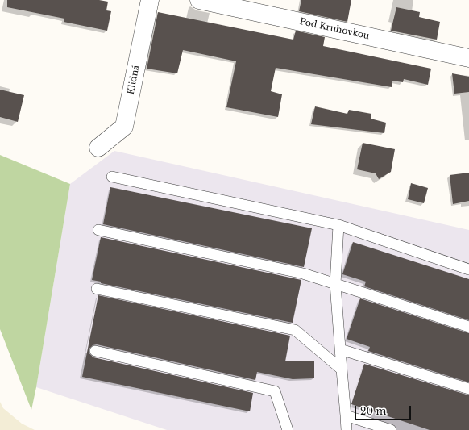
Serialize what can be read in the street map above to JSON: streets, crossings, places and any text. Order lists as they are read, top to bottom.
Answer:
{
  "streets": {
    "street": ["Pod Kruhovkou", "Klidná"]
  },
  "scale_bar": "20 m"
}
